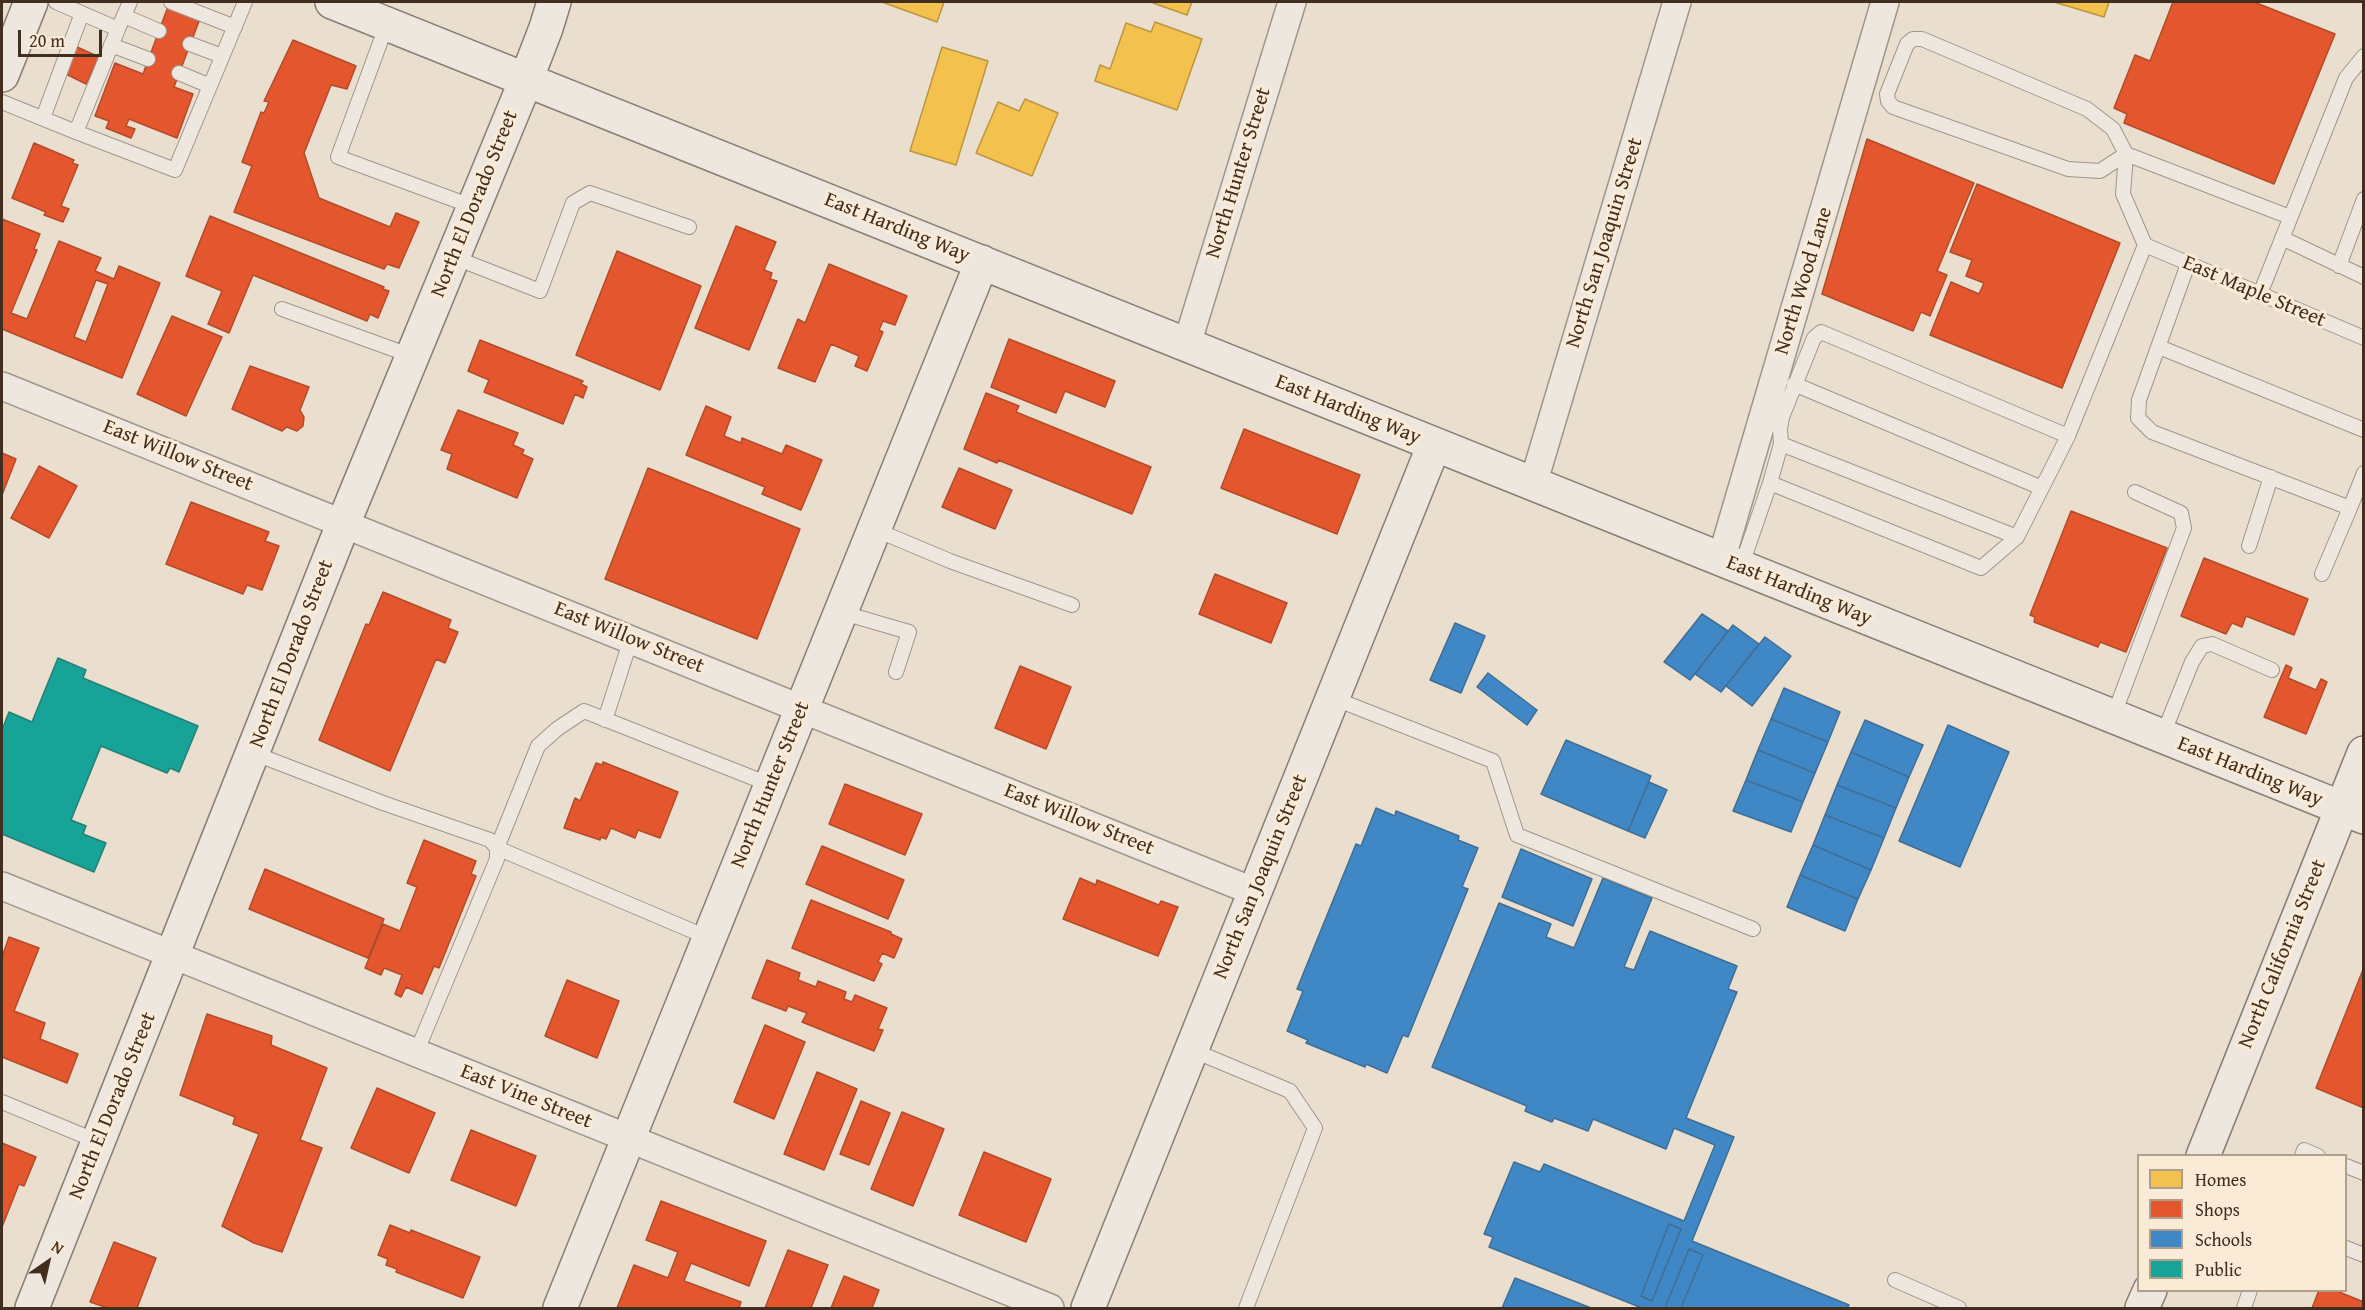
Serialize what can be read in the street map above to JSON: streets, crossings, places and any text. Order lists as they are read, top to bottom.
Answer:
{
  "streets": {
    "street": [
      "North Hunter Street",
      "North El Dorado Street",
      "East Harding Way",
      "North San Joaquin Street",
      "North Wood Lane",
      "East Willow Street",
      "North California Street",
      "East Vine Street"
    ],
    "lane": ["East Maple Street"]
  },
  "crossings": [
    ["North Hunter Street", "East Harding Way"],
    ["North Hunter Street", "East Willow Street"],
    ["North Hunter Street", "East Vine Street"],
    ["North El Dorado Street", "East Harding Way"],
    ["North El Dorado Street", "East Willow Street"],
    ["North El Dorado Street", "East Vine Street"],
    ["East Harding Way", "North San Joaquin Street"],
    ["East Harding Way", "North Wood Lane"],
    ["East Harding Way", "North California Street"],
    ["North San Joaquin Street", "East Willow Street"]
  ],
  "legend": [
    "Homes",
    "Shops",
    "Schools",
    "Public"
  ],
  "scale_bar": "20 m",
  "north": "top right"
}
